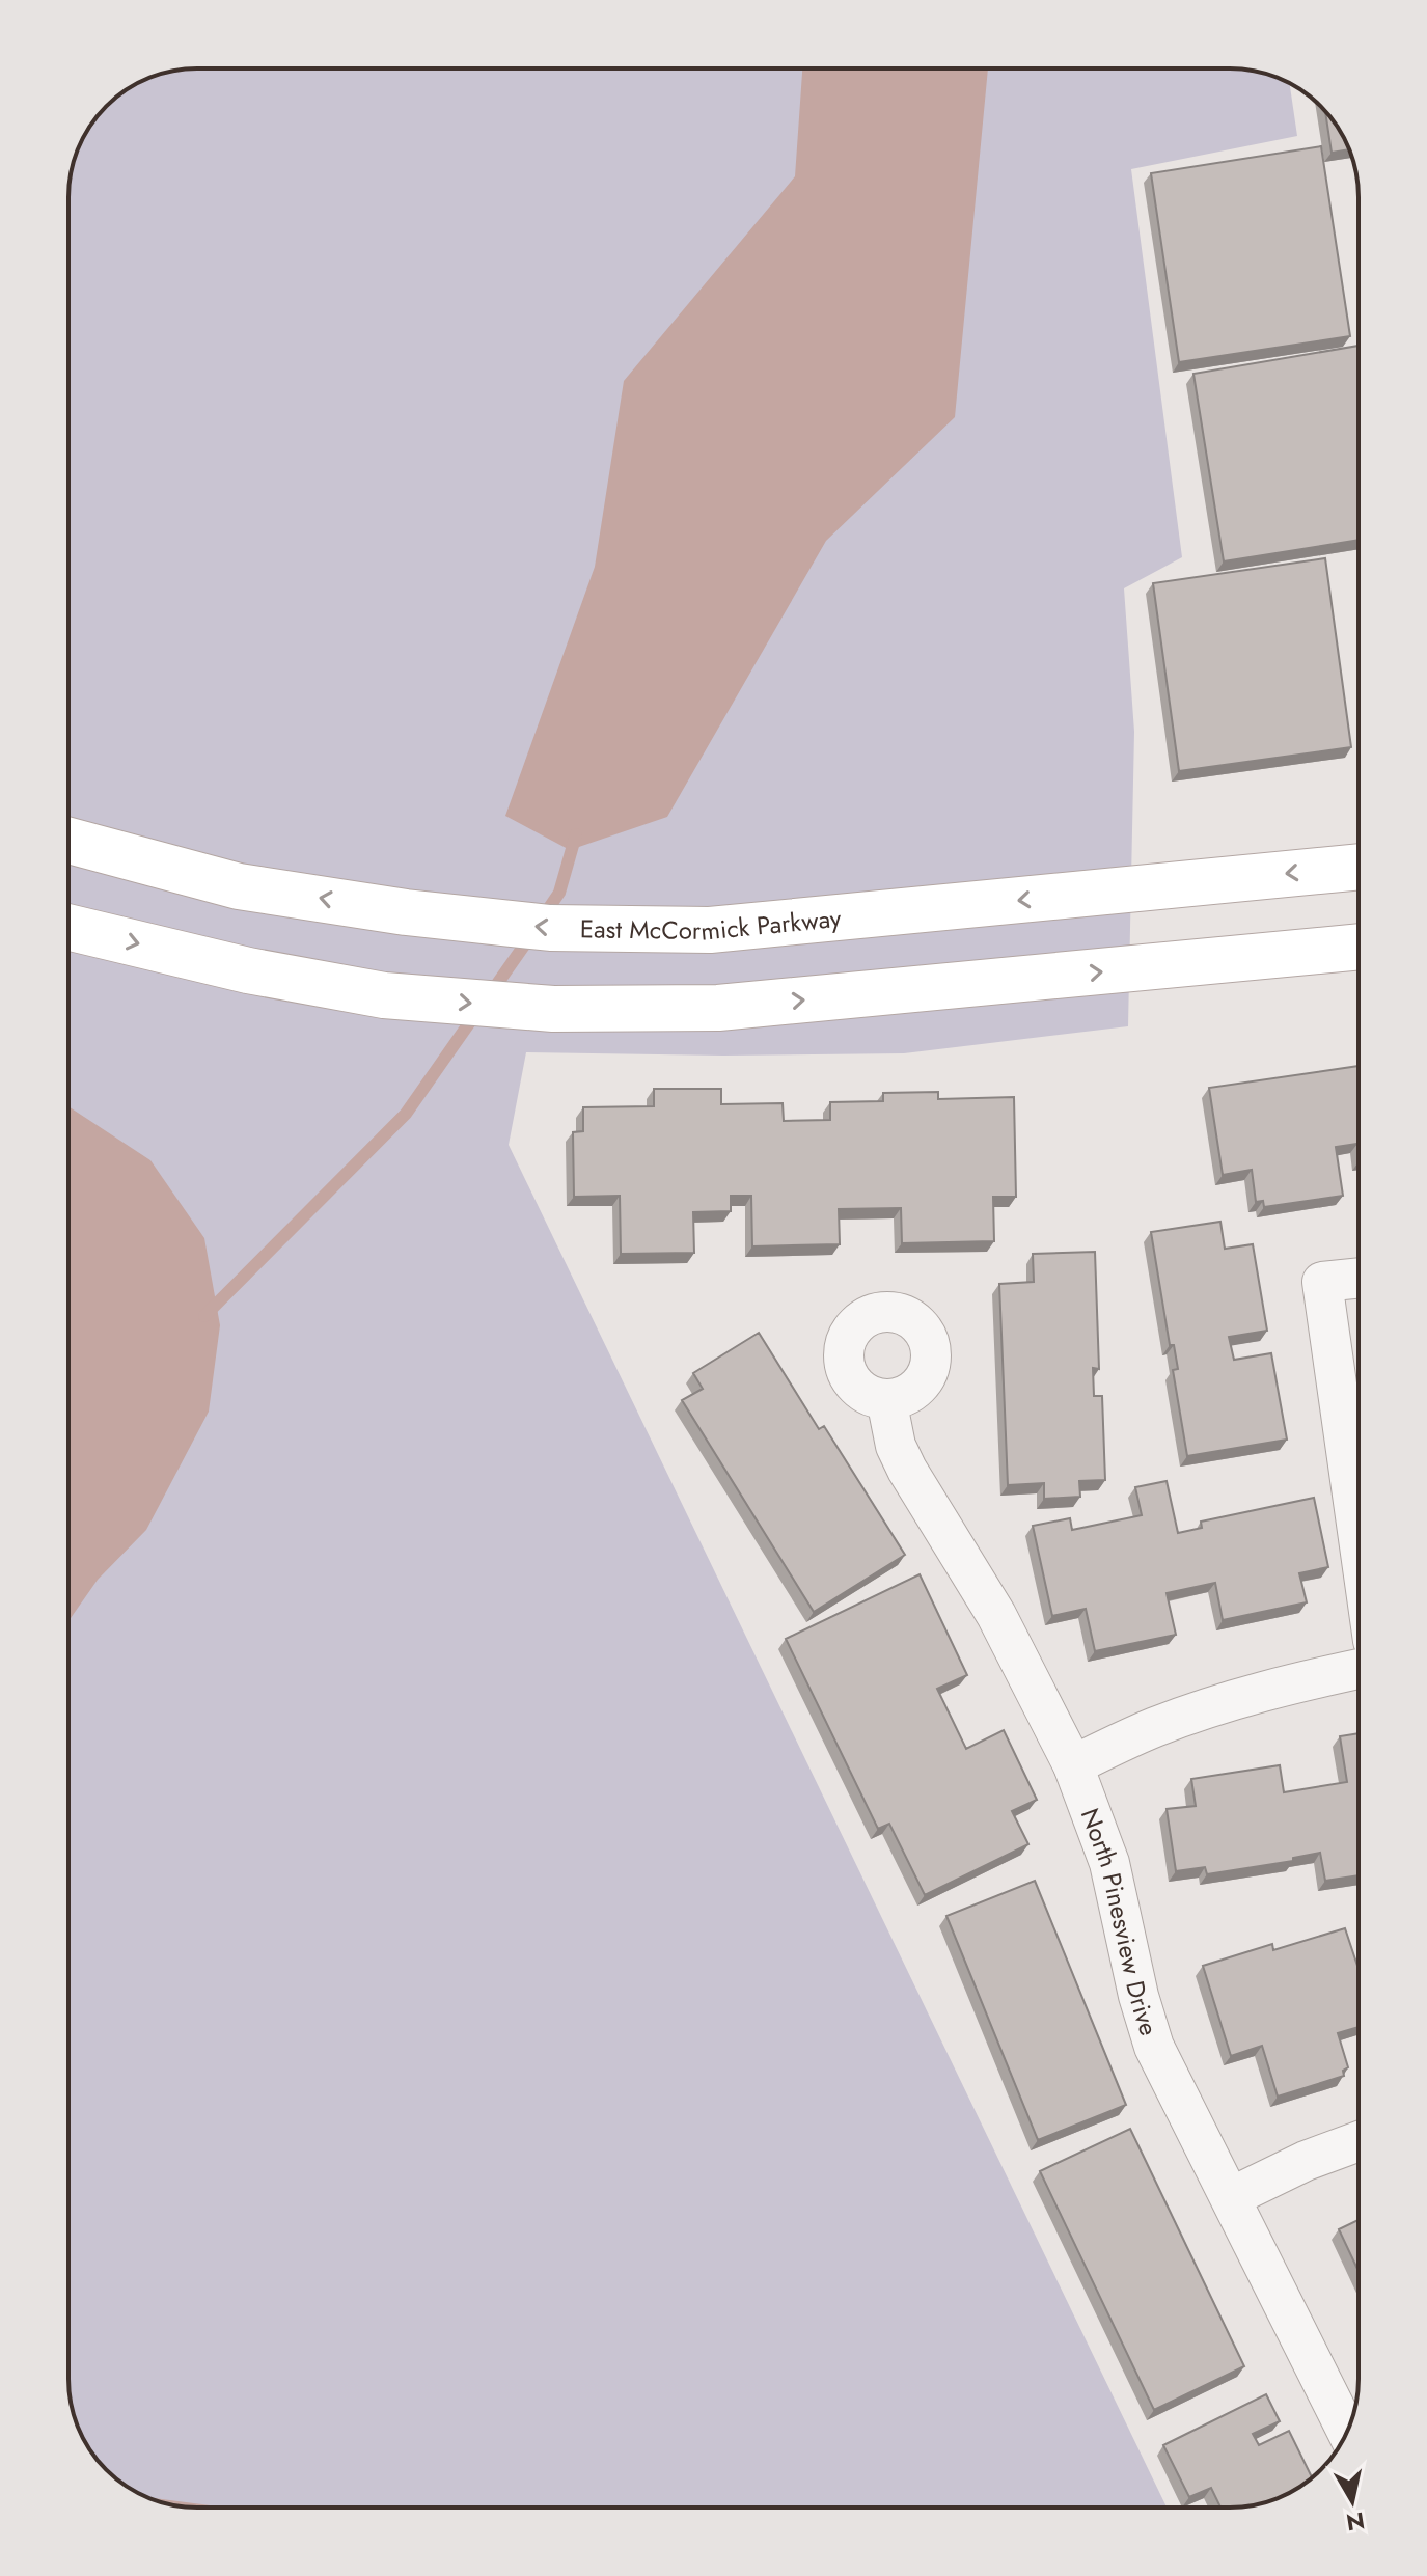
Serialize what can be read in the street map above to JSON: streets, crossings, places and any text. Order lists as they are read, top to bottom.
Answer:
{
  "streets": {
    "main road": ["East McCormick Parkway"],
    "street": ["North Pinesview Drive"]
  },
  "north": "bottom"
}
